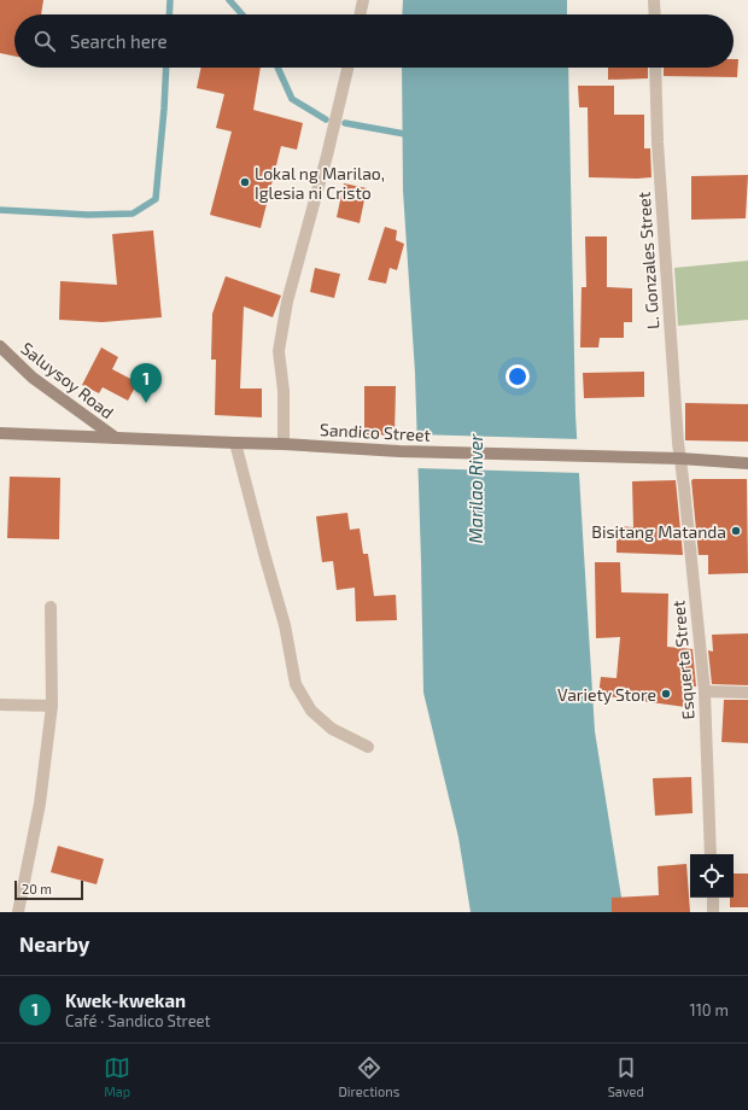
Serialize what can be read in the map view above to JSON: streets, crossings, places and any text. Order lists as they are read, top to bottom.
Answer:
{
  "streets": {
    "main road": ["Saluysoy Road", "Sandico Street"],
    "street": ["L. Gonzales Street", "Esquerta Street"]
  },
  "crossings": [
    ["L. Gonzales Street", "Sandico Street"],
    ["L. Gonzales Street", "Esquerta Street"],
    ["Saluysoy Road", "Sandico Street"],
    ["Sandico Street", "Esquerta Street"]
  ],
  "water": ["Marilao River"],
  "places": ["Lokal ng Marilao, Iglesia ni Cristo", "Bisitang Matanda", "Variety Store"],
  "scale_bar": "20 m",
  "page": {
    "search": "Search here",
    "pins": "1",
    "scale": "20 m",
    "heading": "Nearby",
    "list": [
      {
        "mark": "1",
        "name": "Kwek-kwekan",
        "note": "Café · Sandico Street",
        "value": "110 m"
      }
    ],
    "nav": ["Map", "Directions", "Saved"]
  }
}
